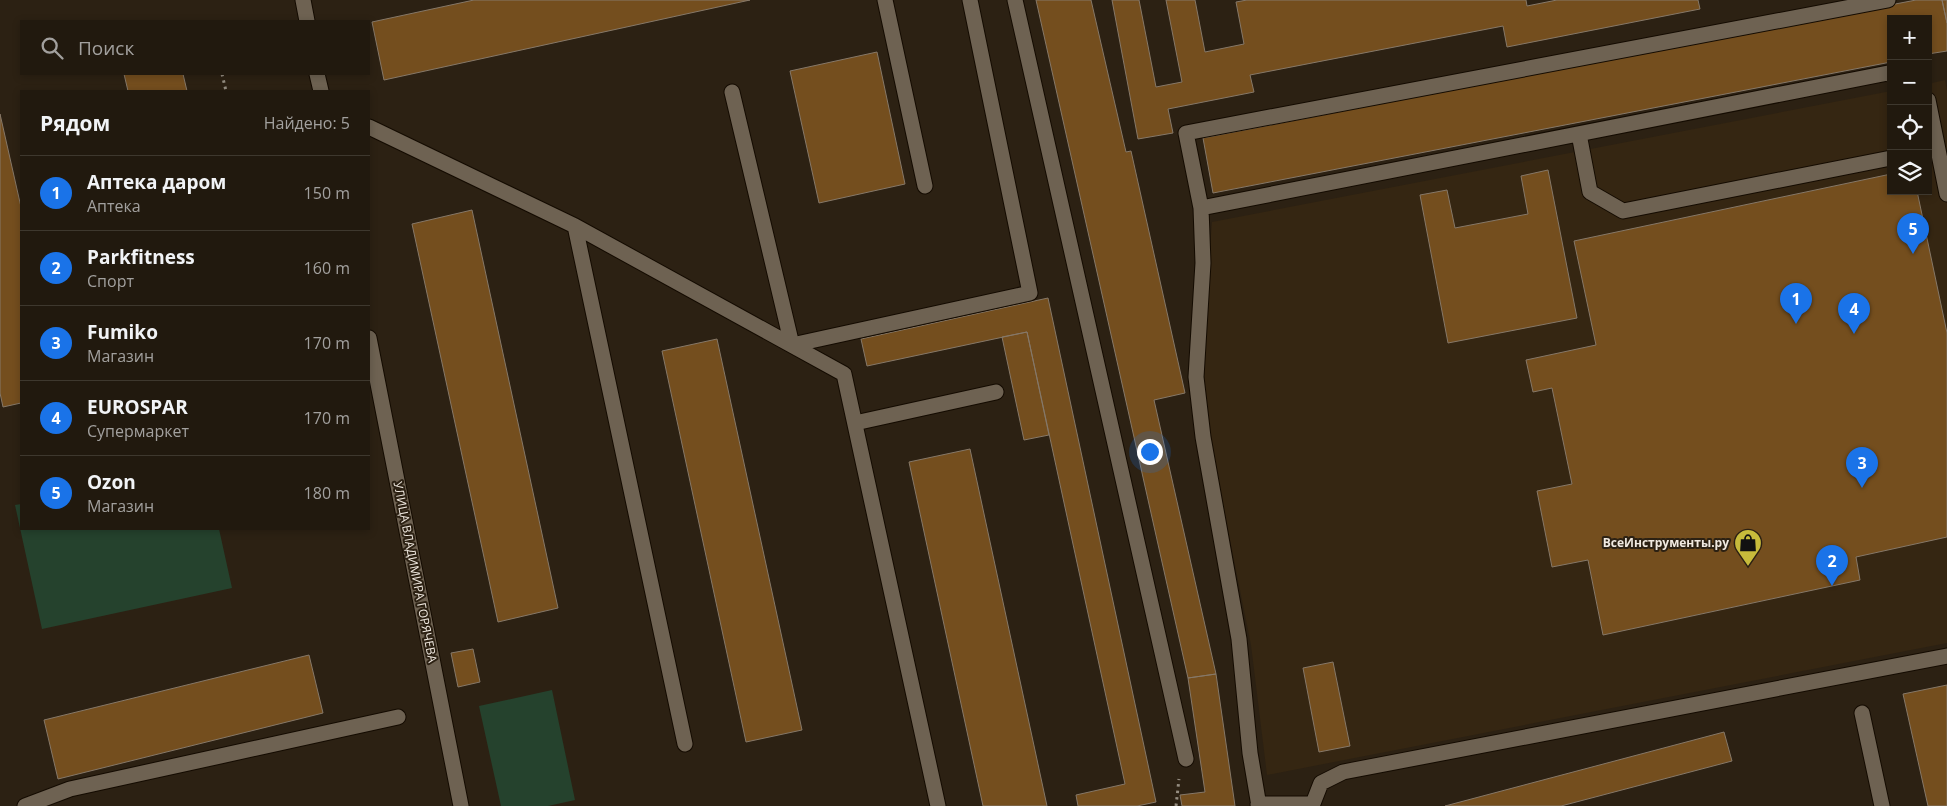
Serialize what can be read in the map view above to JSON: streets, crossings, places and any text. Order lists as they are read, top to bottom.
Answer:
{
  "streets": {
    "street": ["УЛИЦА ВЛАДИМИРА ГОРЯЧЕВА"]
  },
  "places": {
    "shop": ["ВсеИнструменты.ру"]
  },
  "page": {
    "map_buttons": ["+", "−"],
    "search": "Поиск",
    "heading": ["Рядом", "Найдено: 5"],
    "list": [
      {
        "mark": "1",
        "name": "Аптека даром",
        "note": "Аптека",
        "value": "150 m"
      },
      {
        "mark": "2",
        "name": "Parkfitness",
        "note": "Спорт",
        "value": "160 m"
      },
      {
        "mark": "3",
        "name": "Fumiko",
        "note": "Магазин",
        "value": "170 m"
      },
      {
        "mark": "4",
        "name": "EUROSPAR",
        "note": "Супермаркет",
        "value": "170 m"
      },
      {
        "mark": "5",
        "name": "Ozon",
        "note": "Магазин",
        "value": "180 m"
      }
    ],
    "pins": [
      "5",
      "1",
      "4",
      "3",
      "2"
    ]
  }
}
